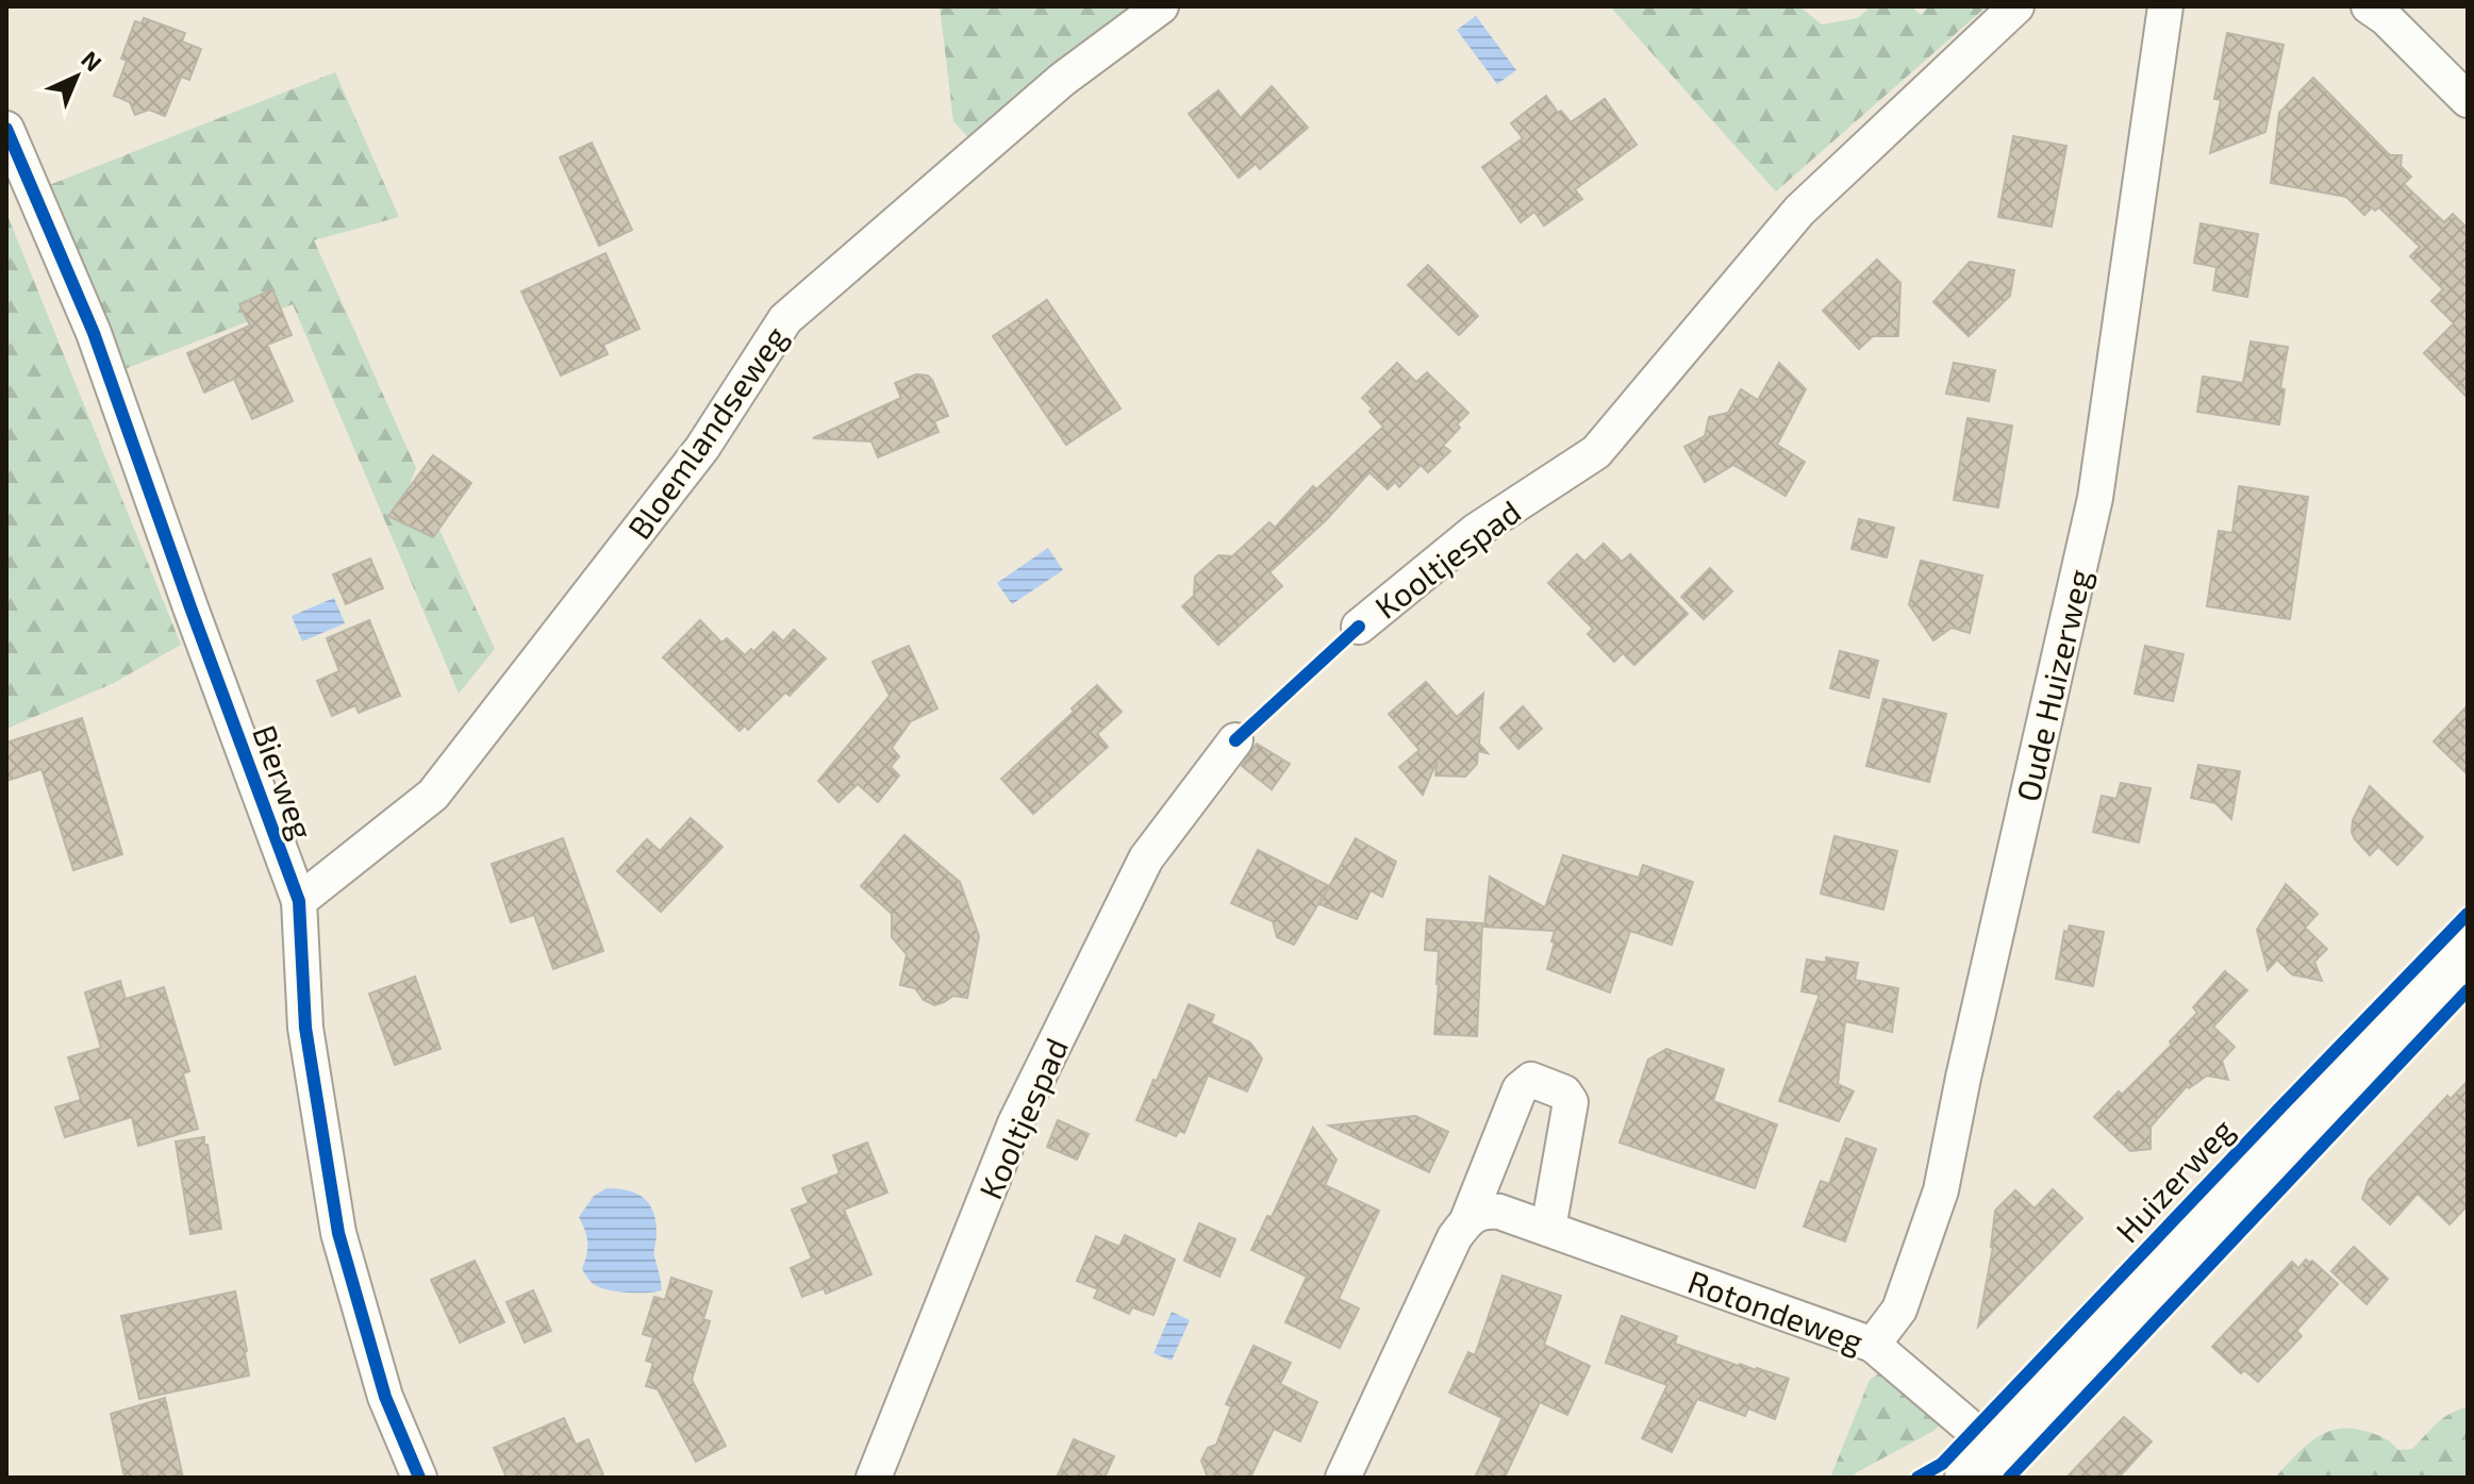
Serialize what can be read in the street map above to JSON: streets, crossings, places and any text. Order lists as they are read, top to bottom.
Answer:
{
  "streets": {
    "main road": ["Huizerweg"],
    "street": [
      "Bloemlandseweg",
      "Kooltjespad",
      "Oude Huizerweg",
      "Bierweg",
      "Rotondeweg"
    ]
  },
  "crossings": [
    ["Bloemlandseweg", "Bierweg"],
    ["Oude Huizerweg", "Rotondeweg"],
    ["Huizerweg", "Rotondeweg"]
  ],
  "north": "top right"
}
